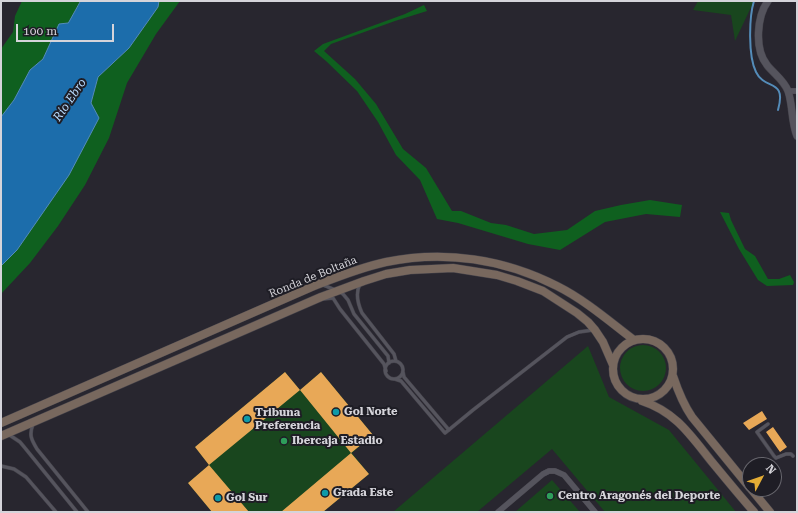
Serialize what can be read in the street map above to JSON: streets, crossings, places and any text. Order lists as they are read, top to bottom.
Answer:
{
  "streets": {
    "main road": ["Ronda de Boltaña"]
  },
  "water": ["Río Ebro"],
  "places": [
    "Gol Norte",
    "Tribuna Preferencia",
    "Ibercaja Estadio",
    "Grada Este",
    "Centro Aragonés del Deporte",
    "Gol Sur"
  ],
  "scale_bar": "100 m",
  "north": "top right"
}
